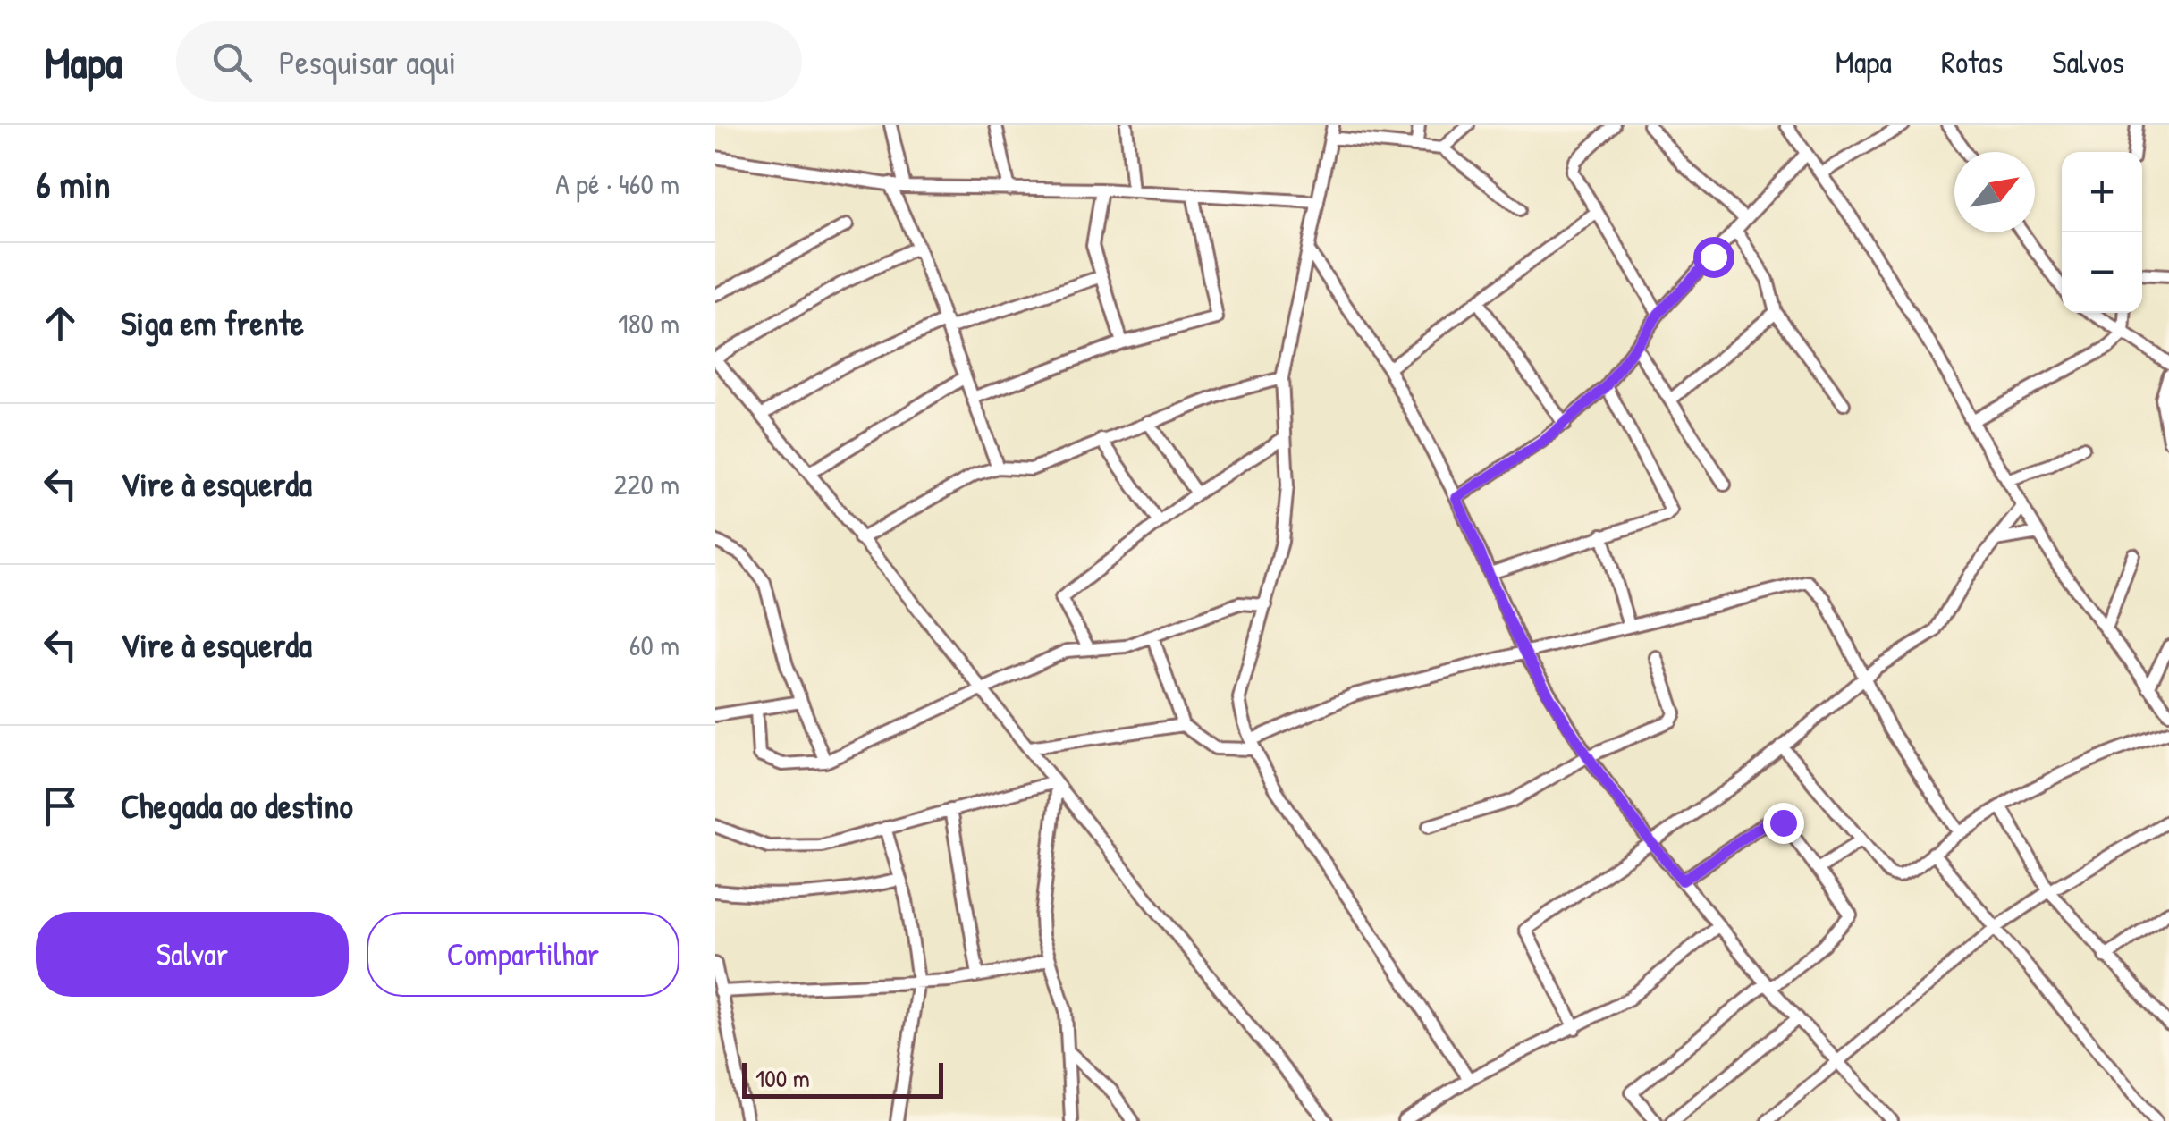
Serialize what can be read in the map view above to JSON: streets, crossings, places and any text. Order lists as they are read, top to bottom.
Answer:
{
  "scale_bar": "100 m",
  "north": "top right",
  "page": {
    "header": "Mapa",
    "search": "Pesquisar aqui",
    "nav": ["Mapa", "Rotas", "Salvos"],
    "heading": ["6 min", "A pé · 460 m"],
    "map_buttons": ["+", "−"],
    "list": [
      ["Siga em frente", "180 m"],
      ["Vire à esquerda", "220 m"],
      ["Vire à esquerda", "60 m"],
      "Chegada ao destino"
    ],
    "buttons": ["Salvar", "Compartilhar"],
    "scale": "100 m"
  }
}
